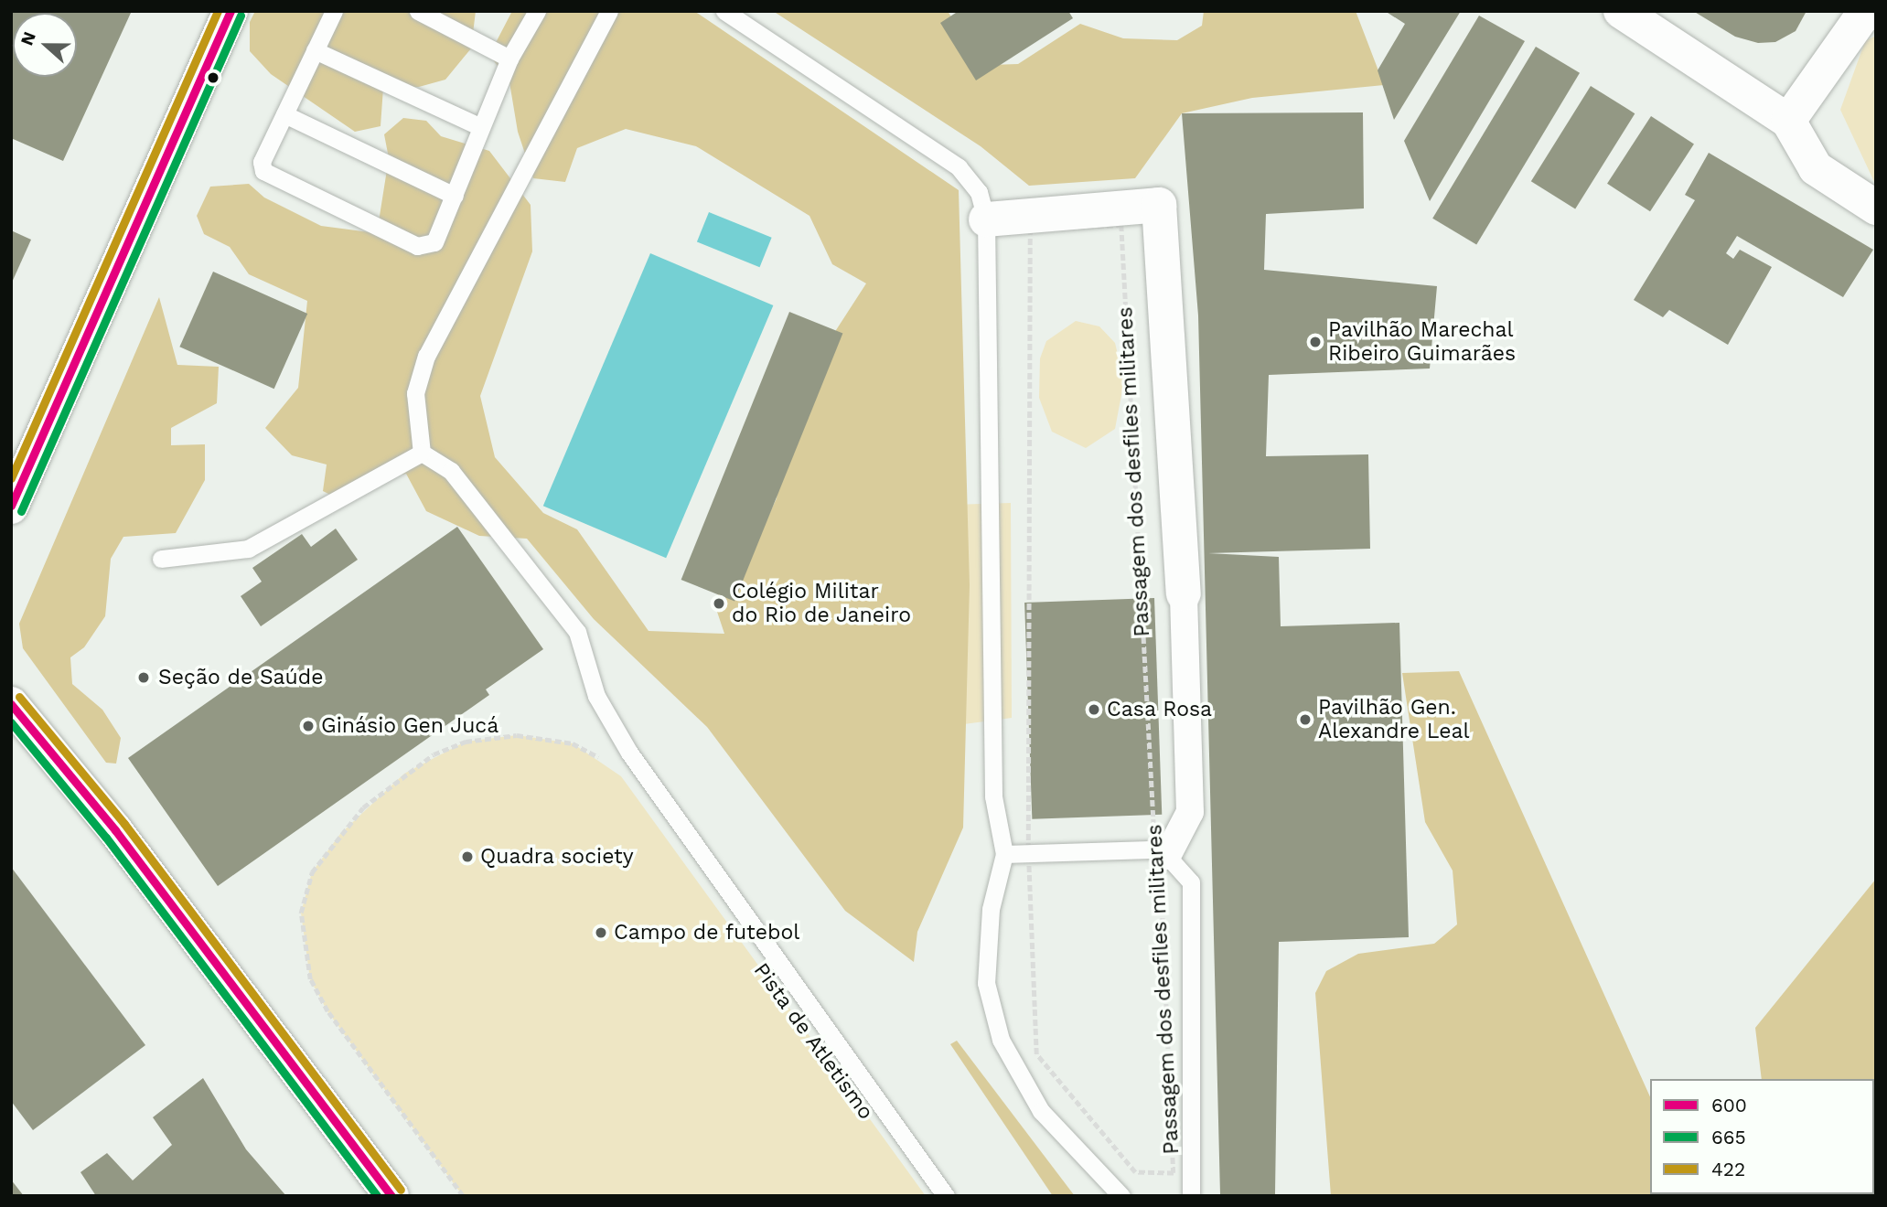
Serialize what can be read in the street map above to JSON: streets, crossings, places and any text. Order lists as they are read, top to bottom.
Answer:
{
  "streets": {
    "path": ["Passagem dos desfiles militares"]
  },
  "places": [
    "Pavilhão Marechal Ribeiro Guimarães",
    "Colégio Militar do Rio de Janeiro",
    "Seção de Saúde",
    "Casa Rosa",
    "Pavilhão Gen. Alexandre Leal",
    "Ginásio Gen Jucá",
    "Quadra society",
    "Campo de futebol"
  ],
  "lines": ["transit line 600", "transit line 422", "transit line 665"],
  "legend": ["600", "665", "422"],
  "north": "left"
}
